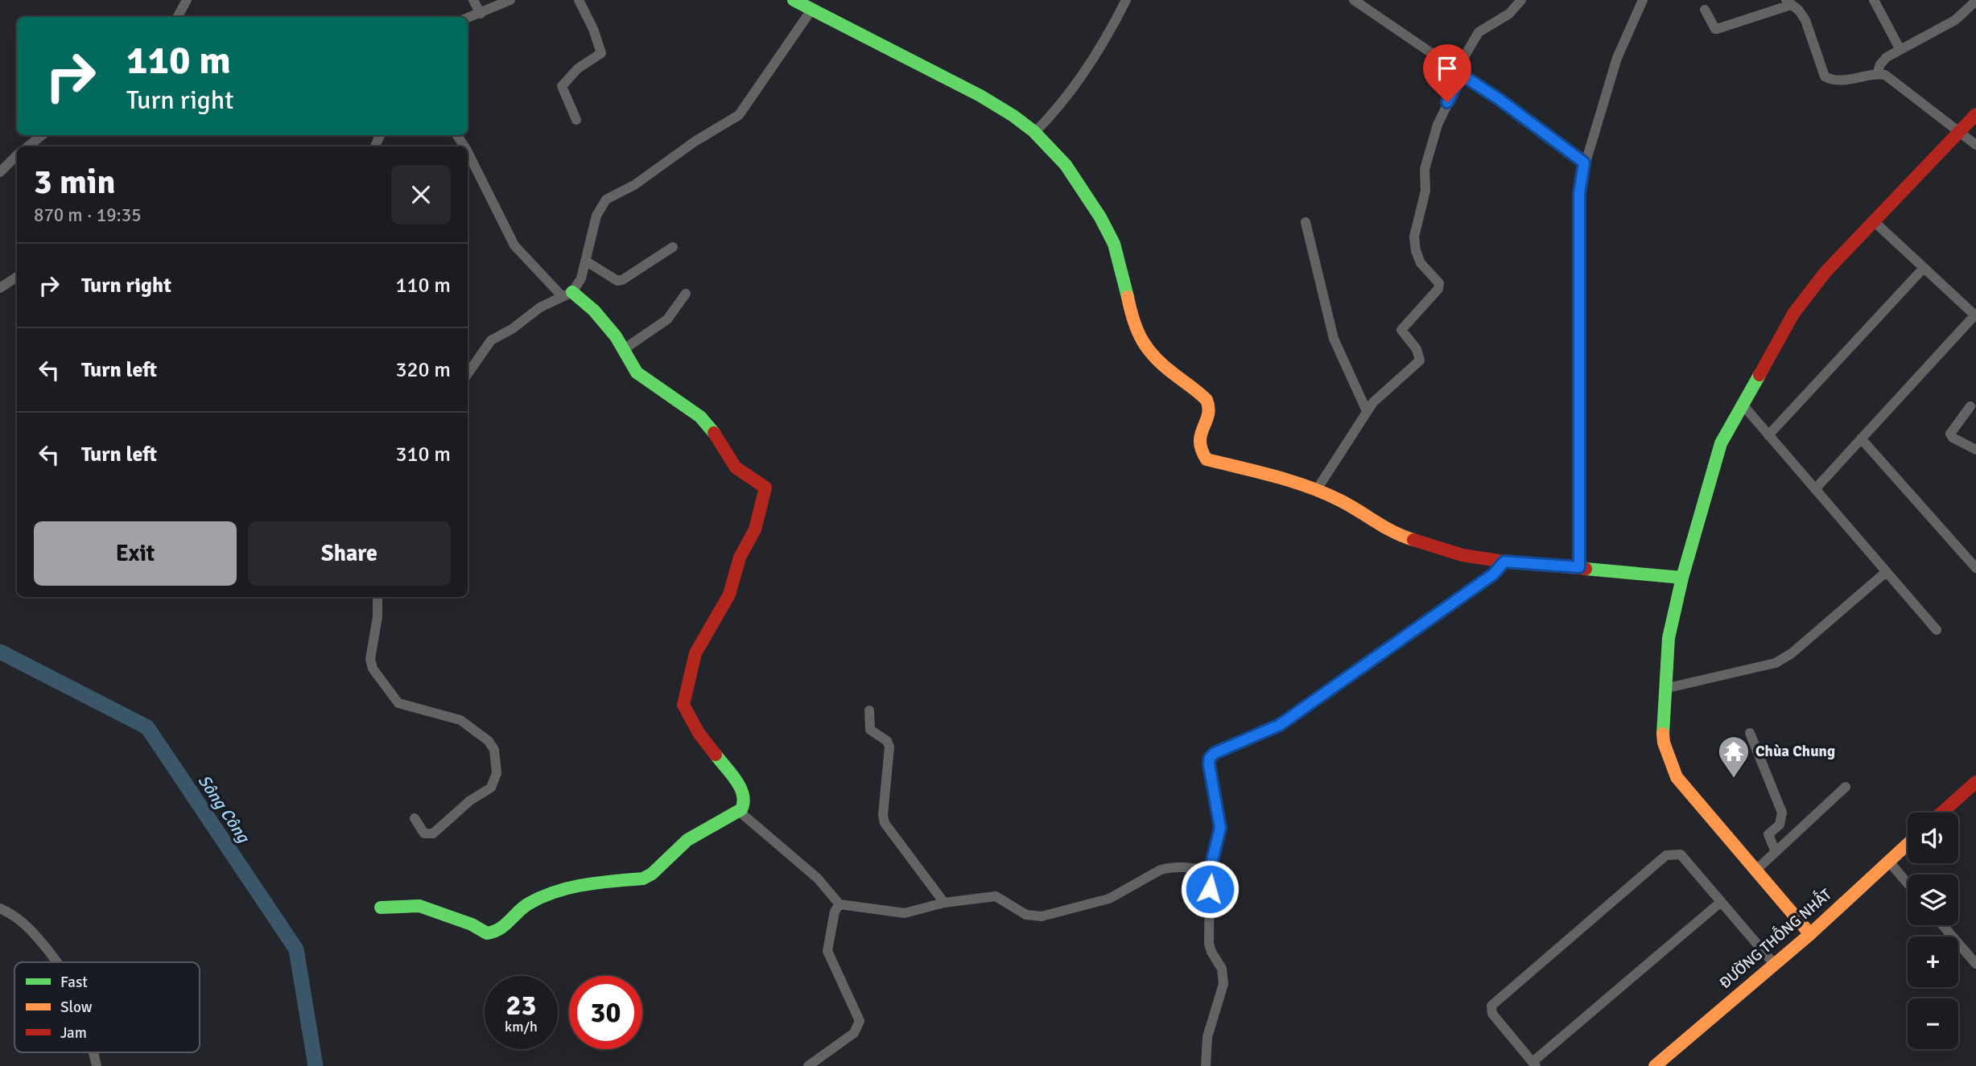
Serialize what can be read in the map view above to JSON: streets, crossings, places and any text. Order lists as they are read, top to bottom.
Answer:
{
  "streets": {
    "street": ["ĐƯỜNG THỐNG NHẤT"]
  },
  "water": ["Sông Công"],
  "places": {
    "temple": ["Chùa Chung"]
  },
  "legend": ["Fast", "Slow", "Jam"],
  "page": {
    "turn": ["110 m", "Turn right"],
    "heading": ["3 min", "870 m · 19:35"],
    "list": [
      {
        "name": "Turn right",
        "value": "110 m"
      },
      {
        "name": "Turn left",
        "value": "320 m"
      },
      {
        "name": "Turn left",
        "value": "310 m"
      }
    ],
    "buttons": ["Exit", "Share"],
    "map_buttons": ["+", "−"],
    "speed": "23 km/h",
    "limit": "30"
  }
}
